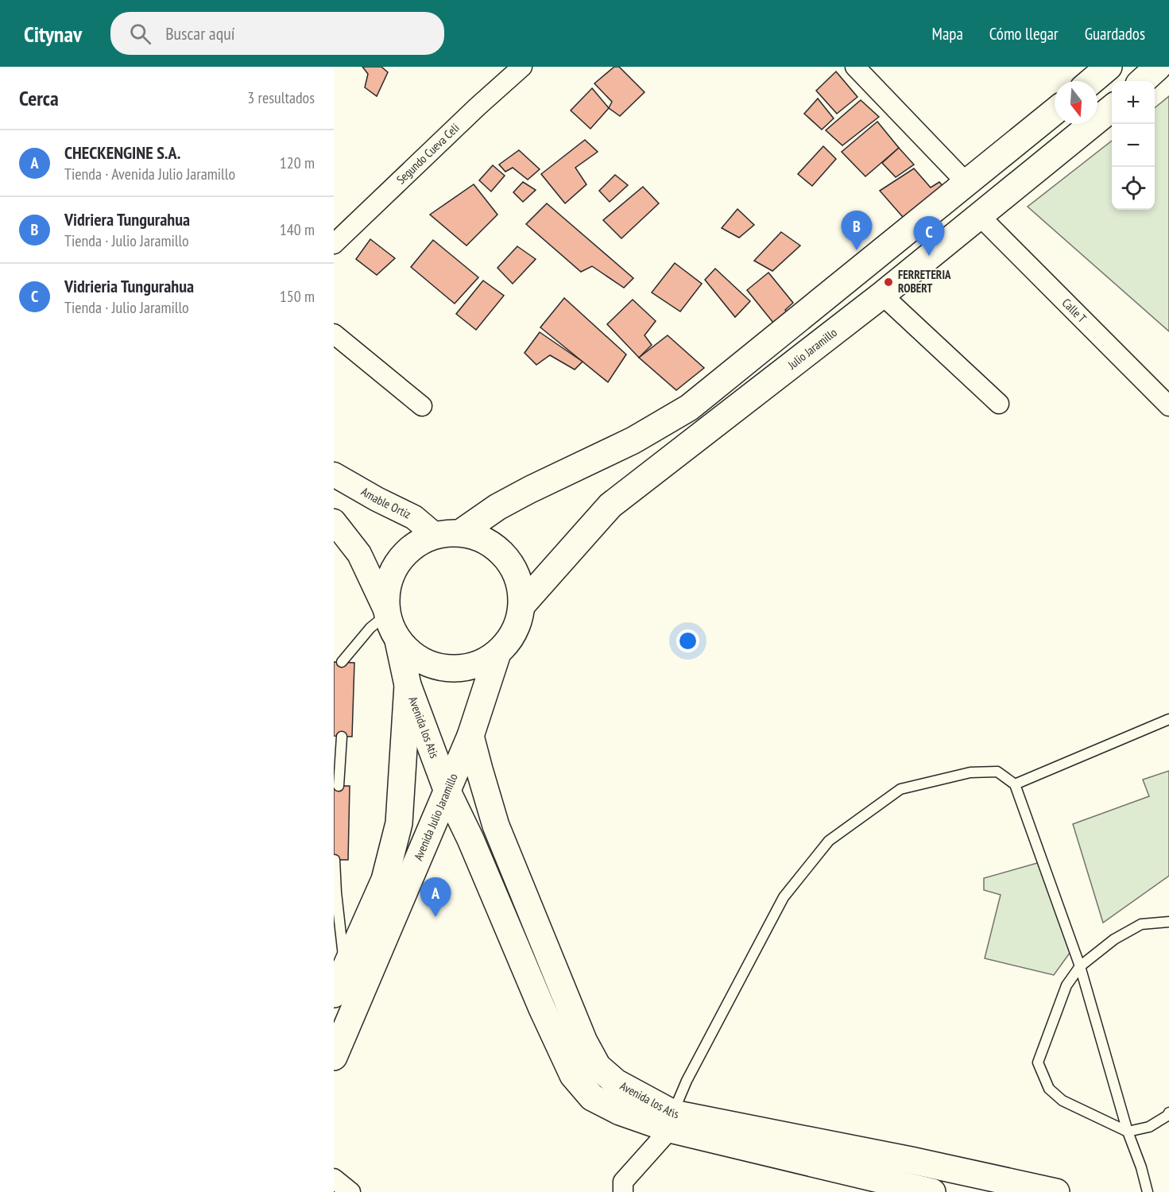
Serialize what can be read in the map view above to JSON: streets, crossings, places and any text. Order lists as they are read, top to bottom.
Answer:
{
  "streets": {
    "main road": ["Julio Jaramillo", "Avenida los Atis", "Avenida Julio Jaramillo"],
    "street": ["Segundo Cueva Celi", "Calle T", "Amable Ortiz"]
  },
  "crossings": [
    ["Calle T", "Julio Jaramillo"],
    ["Julio Jaramillo", "Amable Ortiz"],
    ["Julio Jaramillo", "Avenida Julio Jaramillo"],
    ["Amable Ortiz", "Avenida Julio Jaramillo"],
    ["Avenida los Atis", "Avenida Julio Jaramillo"]
  ],
  "places": ["FERRETERIA ROBERT"],
  "north": "bottom",
  "page": {
    "header": "Citynav",
    "search": "Buscar aquí",
    "nav": ["Mapa", "Cómo llegar", "Guardados"],
    "heading": ["Cerca", "3 resultados"],
    "map_buttons": ["+", "−"],
    "list": [
      {
        "mark": "A",
        "name": "CHECKENGINE S.A.",
        "note": "Tienda · Avenida Julio Jaramillo",
        "value": "120 m"
      },
      {
        "mark": "B",
        "name": "Vidriera Tungurahua",
        "note": "Tienda · Julio Jaramillo",
        "value": "140 m"
      },
      {
        "mark": "C",
        "name": "Vidrieria Tungurahua",
        "note": "Tienda · Julio Jaramillo",
        "value": "150 m"
      }
    ],
    "pins": ["B", "C", "A"]
  }
}
